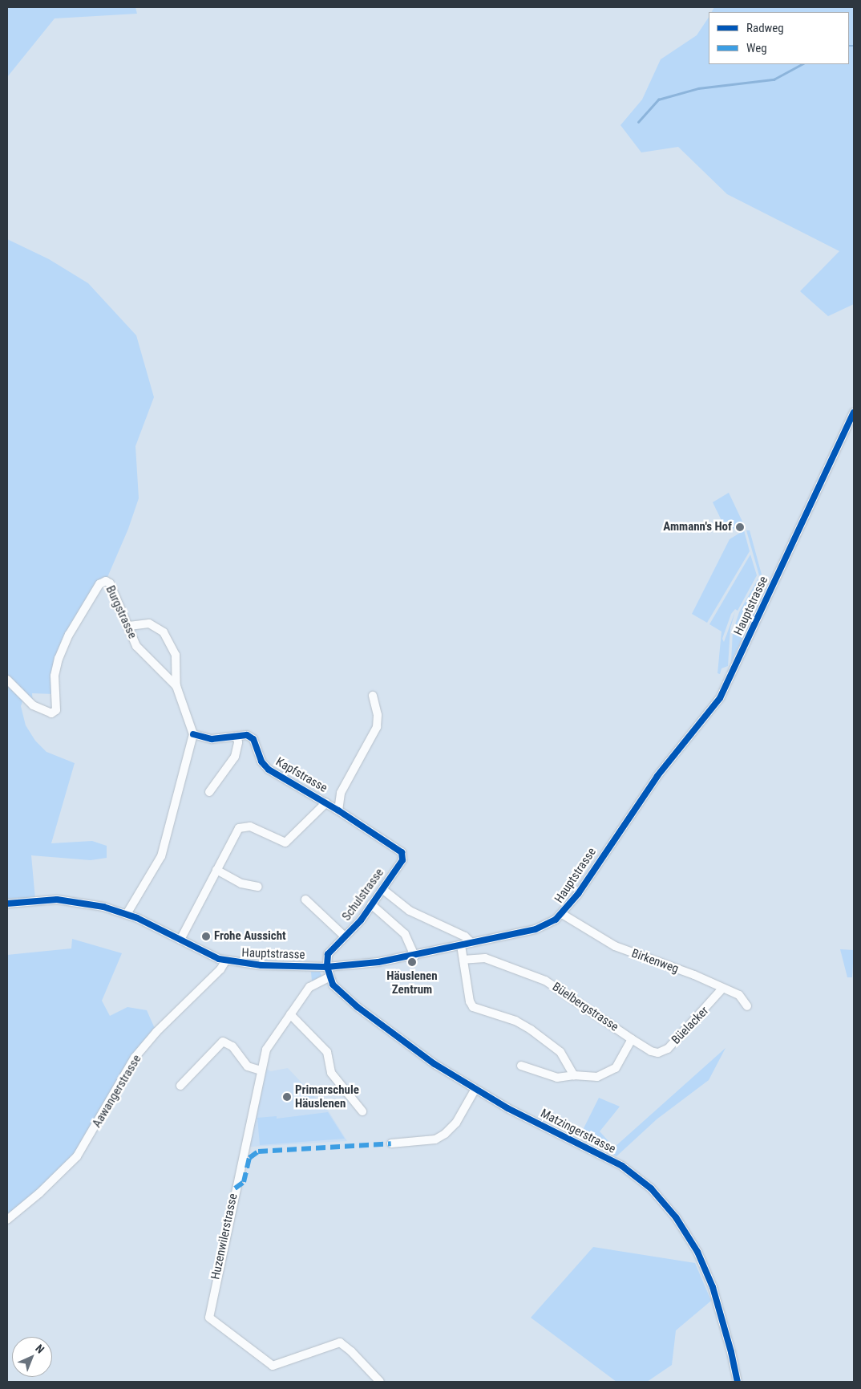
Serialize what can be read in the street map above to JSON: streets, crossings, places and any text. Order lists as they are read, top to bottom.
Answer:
{
  "streets": {
    "street": [
      "Hauptstrasse",
      "Burgstrasse",
      "Kapfstrasse",
      "Schulstrasse",
      "Birkenweg",
      "Büelbergstrasse",
      "Büelacker",
      "Aawangerstrasse",
      "Matzingerstrasse",
      "Huzenwilerstrasse"
    ]
  },
  "crossings": [
    ["Hauptstrasse", "Schulstrasse"],
    ["Hauptstrasse", "Birkenweg"],
    ["Hauptstrasse", "Aawangerstrasse"],
    ["Hauptstrasse", "Matzingerstrasse"],
    ["Burgstrasse", "Kapfstrasse"],
    ["Kapfstrasse", "Schulstrasse"],
    ["Schulstrasse", "Matzingerstrasse"],
    ["Birkenweg", "Büelacker"],
    ["Büelbergstrasse", "Büelacker"],
    ["Matzingerstrasse", "Huzenwilerstrasse"]
  ],
  "places": [
    "Ammann's Hof",
    "Frohe Aussicht",
    "Häuslenen Zentrum",
    "Primarschule Häuslenen"
  ],
  "legend": ["Radweg", "Weg"],
  "north": "top right"
}
